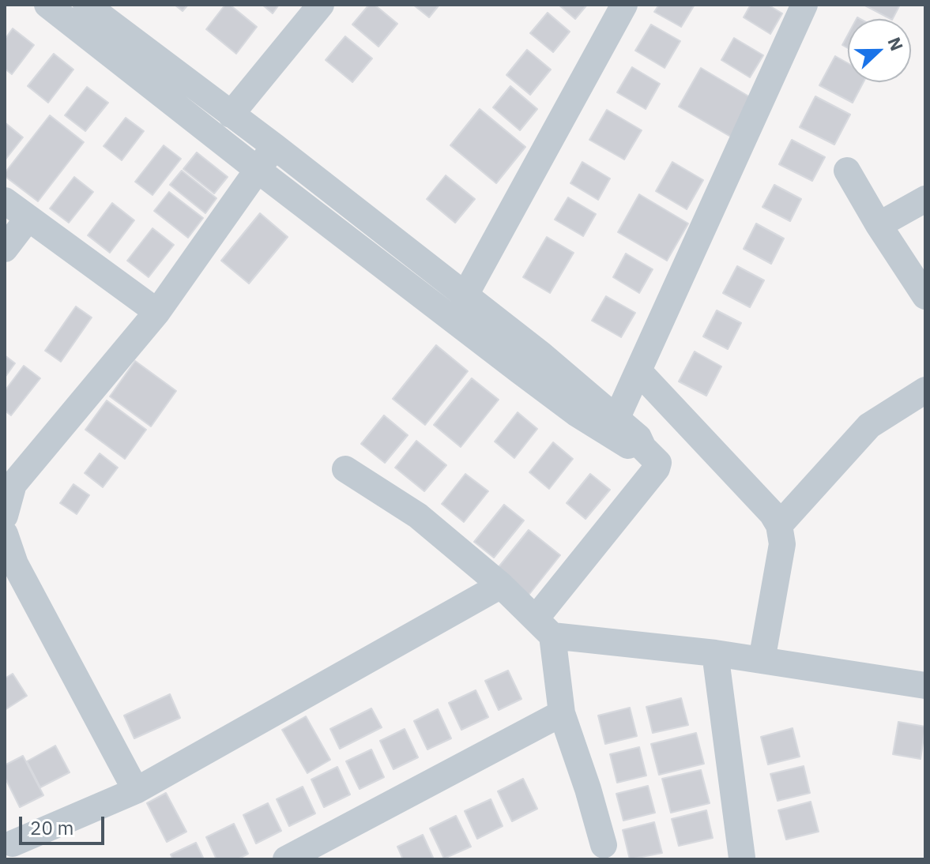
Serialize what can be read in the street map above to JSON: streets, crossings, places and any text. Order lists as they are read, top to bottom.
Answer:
{
  "scale_bar": "20 m",
  "north": "right"
}
